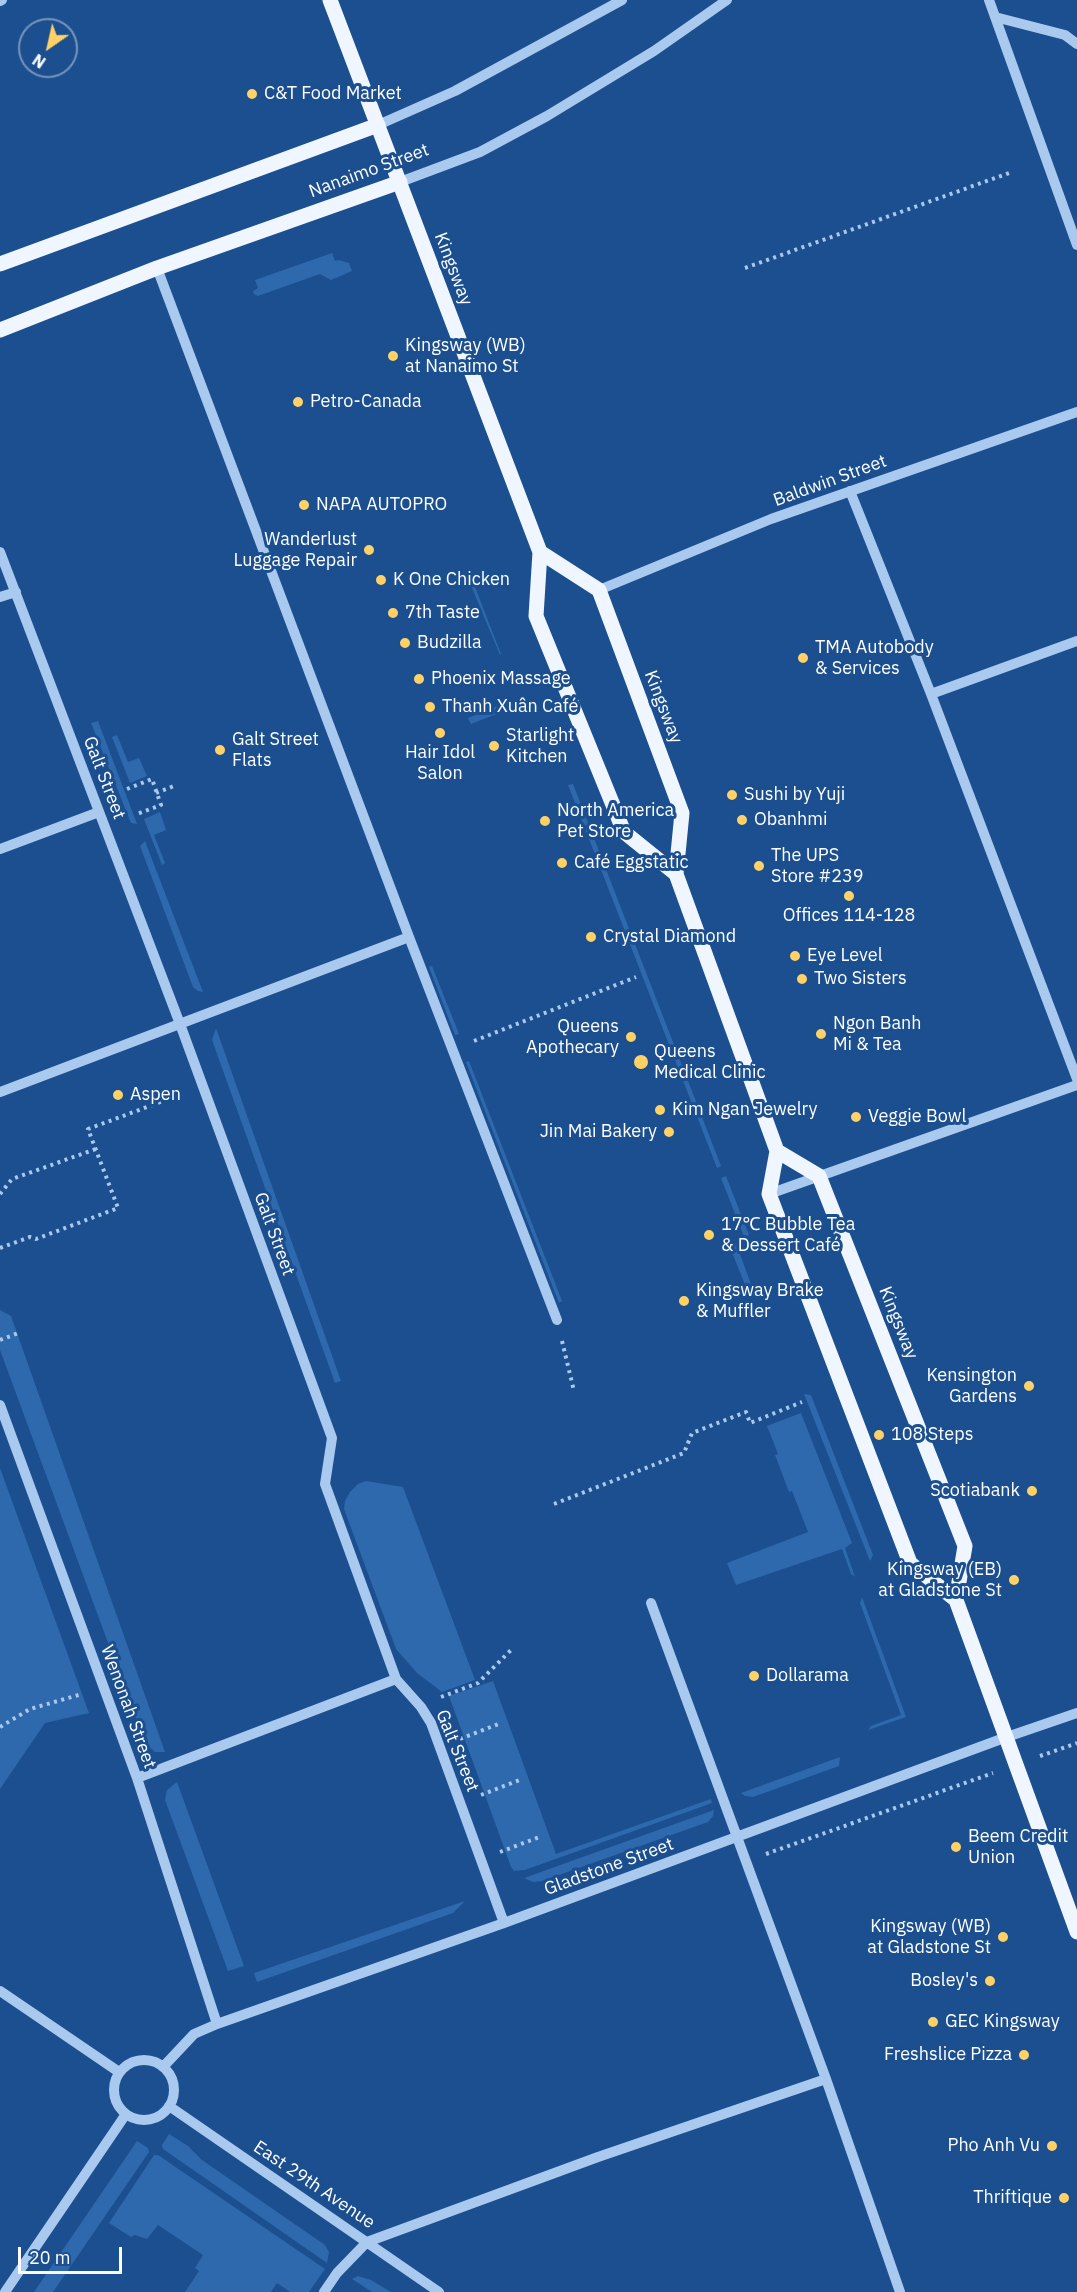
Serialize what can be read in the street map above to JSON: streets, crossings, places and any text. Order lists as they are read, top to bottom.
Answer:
{
  "streets": {
    "main road": ["Nanaimo Street", "Kingsway"],
    "street": [
      "Baldwin Street",
      "Galt Street",
      "Wenonah Street",
      "Gladstone Street",
      "East 29th Avenue"
    ]
  },
  "crossings": [
    ["Nanaimo Street", "Kingsway"],
    ["Kingsway", "Baldwin Street"],
    ["Kingsway", "Gladstone Street"],
    ["Galt Street", "Gladstone Street"],
    ["Wenonah Street", "Gladstone Street"],
    ["Gladstone Street", "East 29th Avenue"]
  ],
  "places": [
    "C&T Food Market",
    "Kingsway (WB) at Nanaimo St",
    "Petro-Canada",
    "NAPA AUTOPRO",
    "Wanderlust Luggage Repair",
    "K One Chicken",
    "7th Taste",
    "Budzilla",
    "TMA Autobody & Services",
    "Phoenix Massage",
    "Thanh Xuân Café",
    "Hair Idol Salon",
    "Starlight Kitchen",
    "Galt Street Flats",
    "Sushi by Yuji",
    "Obanhmi",
    "North America Pet Store",
    "Café Eggstatic",
    "The UPS Store #239",
    "Offices 114-128",
    "Crystal Diamond",
    "Eye Level",
    "Two Sisters",
    "Ngon Banh Mi & Tea",
    "Queens Apothecary",
    "Queens Medical Clinic",
    "Aspen",
    "Kim Ngan Jewelry",
    "Veggie Bowl",
    "Jin Mai Bakery",
    "17℃ Bubble Tea & Dessert Café",
    "Kingsway Brake & Muffler",
    "Kensington Gardens",
    "108 Steps",
    "Scotiabank",
    "Kingsway (EB) at Gladstone St",
    "Dollarama",
    "Beem Credit Union",
    "Kingsway (WB) at Gladstone St",
    "Bosley's",
    "GEC Kingsway",
    "Freshslice Pizza",
    "Pho Anh Vu",
    "Thriftique"
  ],
  "scale_bar": "20 m",
  "north": "bottom left"
}
